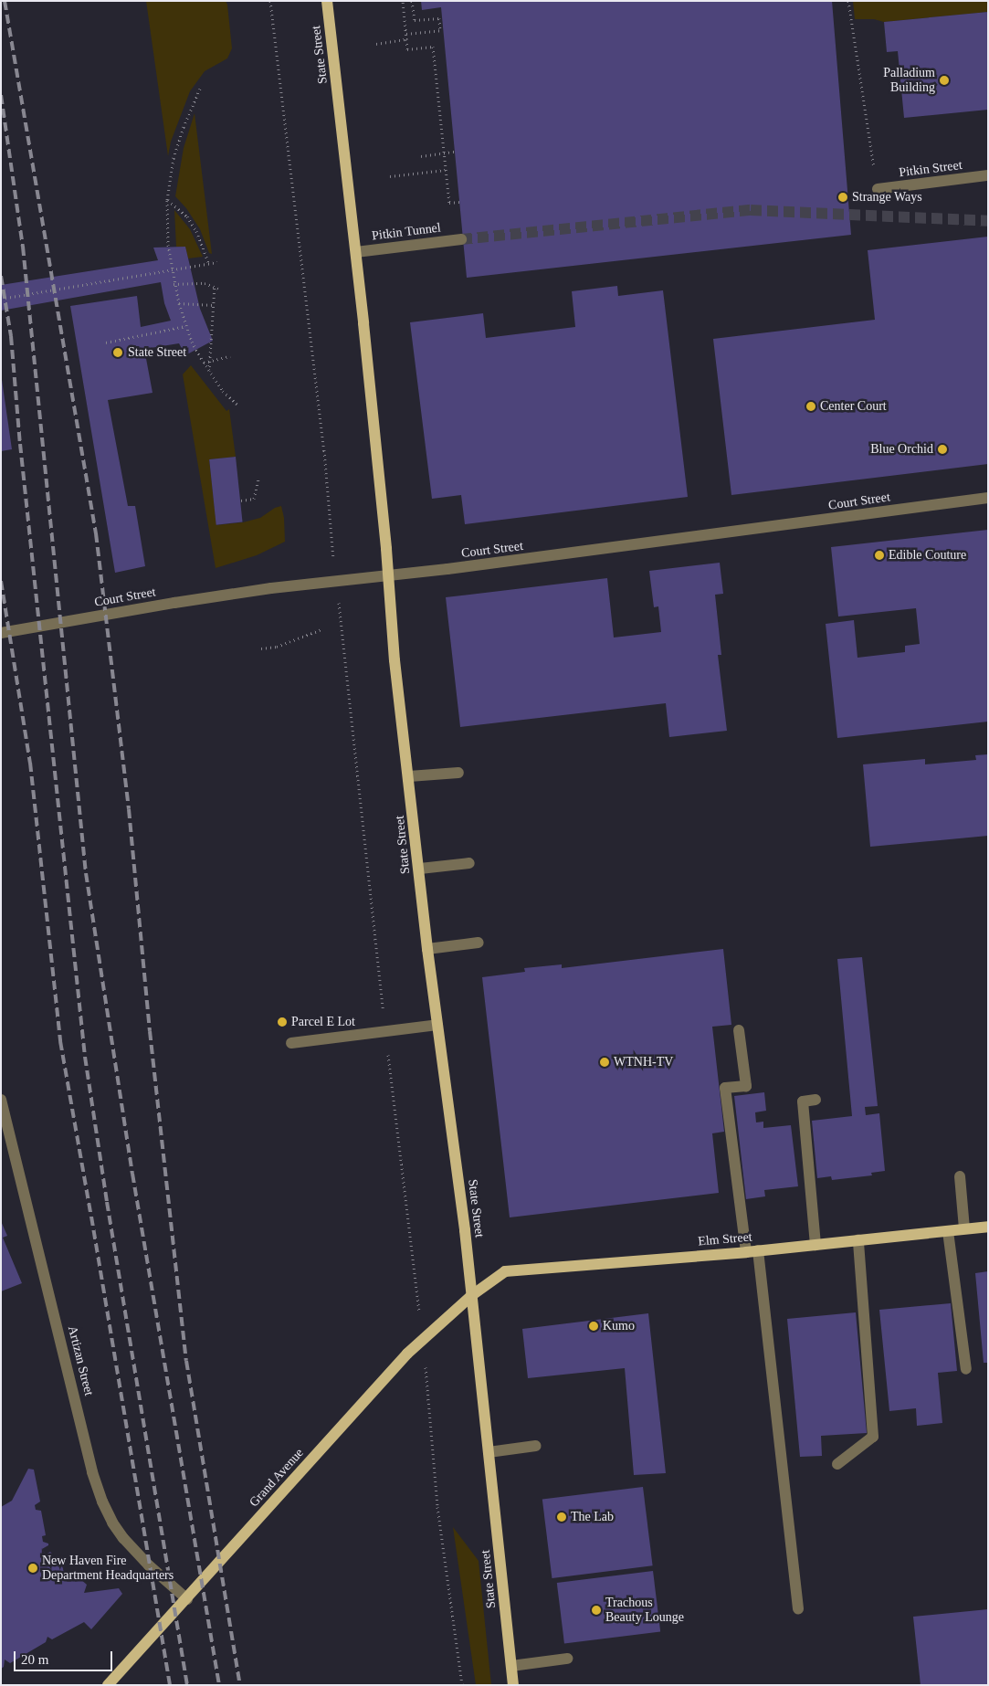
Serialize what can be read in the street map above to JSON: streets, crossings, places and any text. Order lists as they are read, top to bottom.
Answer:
{
  "streets": {
    "main road": ["State Street", "Elm Street", "Grand Avenue"],
    "street": [
      "Pitkin Street",
      "Pitkin Tunnel",
      "Court Street",
      "Artizan Street"
    ]
  },
  "crossings": [
    ["State Street", "Pitkin Tunnel"],
    ["State Street", "Court Street"],
    ["State Street", "Elm Street"],
    ["State Street", "Grand Avenue"],
    ["Elm Street", "Grand Avenue"],
    ["Artizan Street", "Grand Avenue"]
  ],
  "places": [
    "Palladium Building",
    "Strange Ways",
    "State Street",
    "Center Court",
    "Blue Orchid",
    "Edible Couture",
    "Parcel E Lot",
    "WTNH-TV",
    "Kumo",
    "The Lab",
    "New Haven Fire Department Headquarters",
    "Trachous Beauty Lounge"
  ],
  "scale_bar": "20 m"
}
